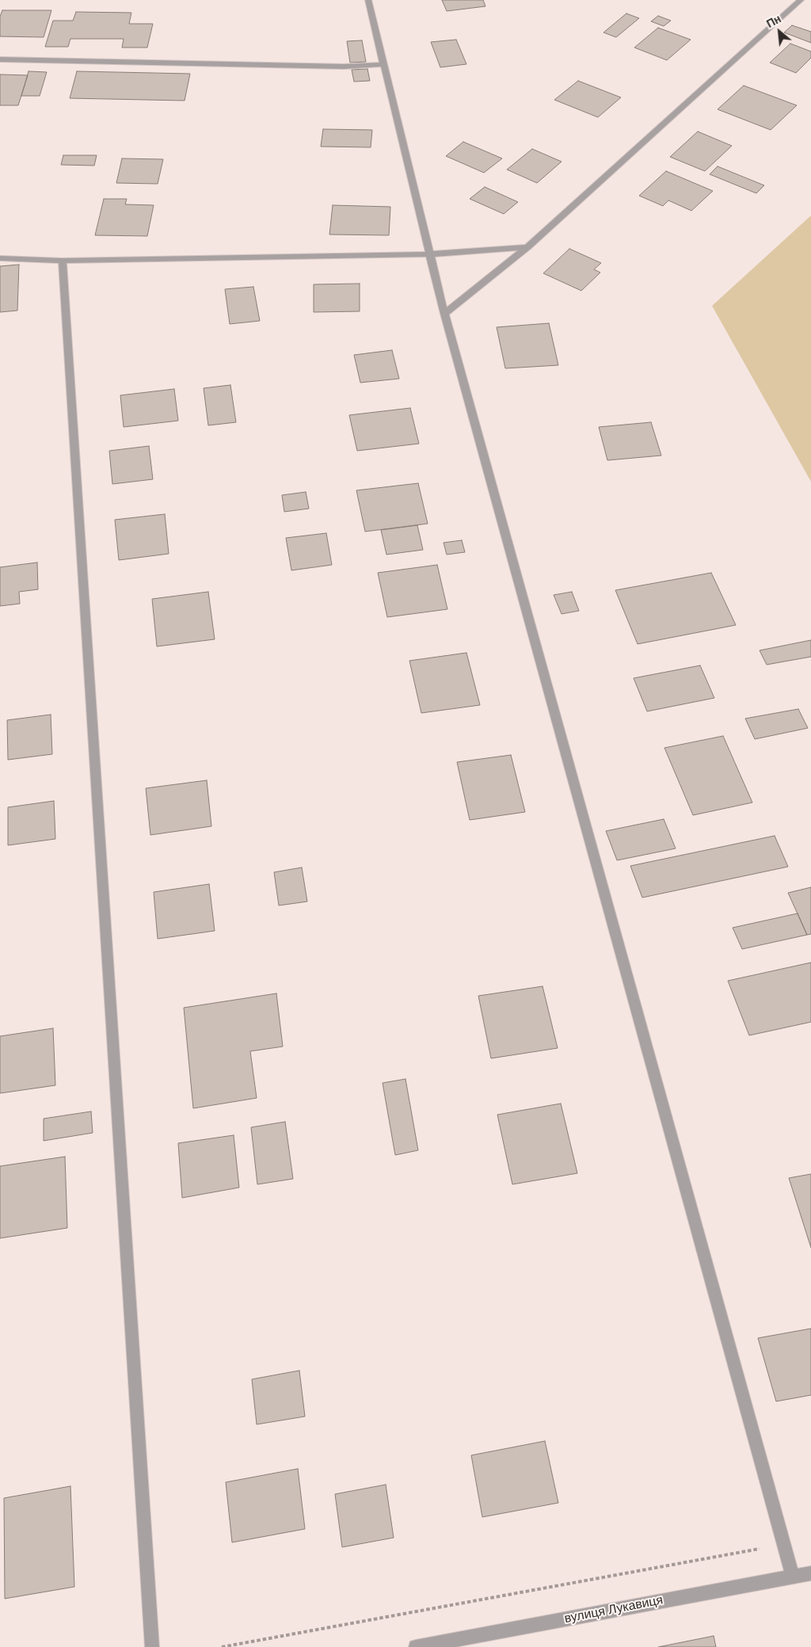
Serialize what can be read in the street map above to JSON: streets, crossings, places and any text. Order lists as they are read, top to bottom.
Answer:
{
  "streets": {
    "street": ["вулиця Лукавиця"]
  },
  "north": "top left"
}
